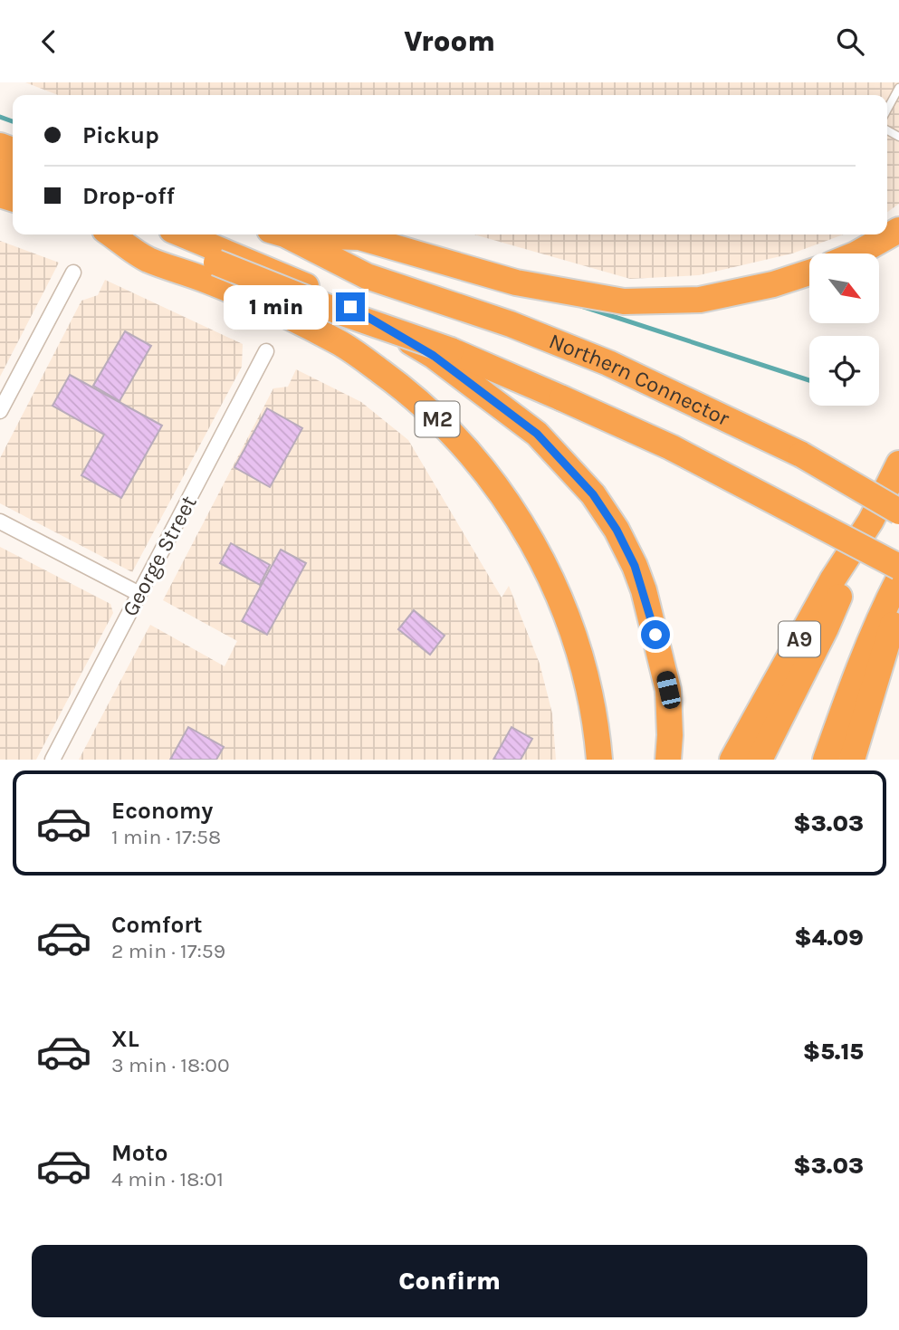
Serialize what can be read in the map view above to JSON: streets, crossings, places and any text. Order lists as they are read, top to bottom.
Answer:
{
  "streets": {
    "highway": ["Northern Connector", "M2", "A9"],
    "street": ["George Street"]
  },
  "north": "bottom right",
  "page": {
    "header": "Vroom",
    "banner": ["Pickup", "Drop-off"],
    "bubble": "1 min",
    "list": [
      {
        "name": "Economy",
        "note": "1 min · 17:58",
        "value": "$3.03"
      },
      {
        "name": "Comfort",
        "note": "2 min · 17:59",
        "value": "$4.09"
      },
      {
        "name": "XL",
        "note": "3 min · 18:00",
        "value": "$5.15"
      },
      {
        "name": "Moto",
        "note": "4 min · 18:01",
        "value": "$3.03"
      }
    ],
    "buttons": "Confirm"
  }
}
